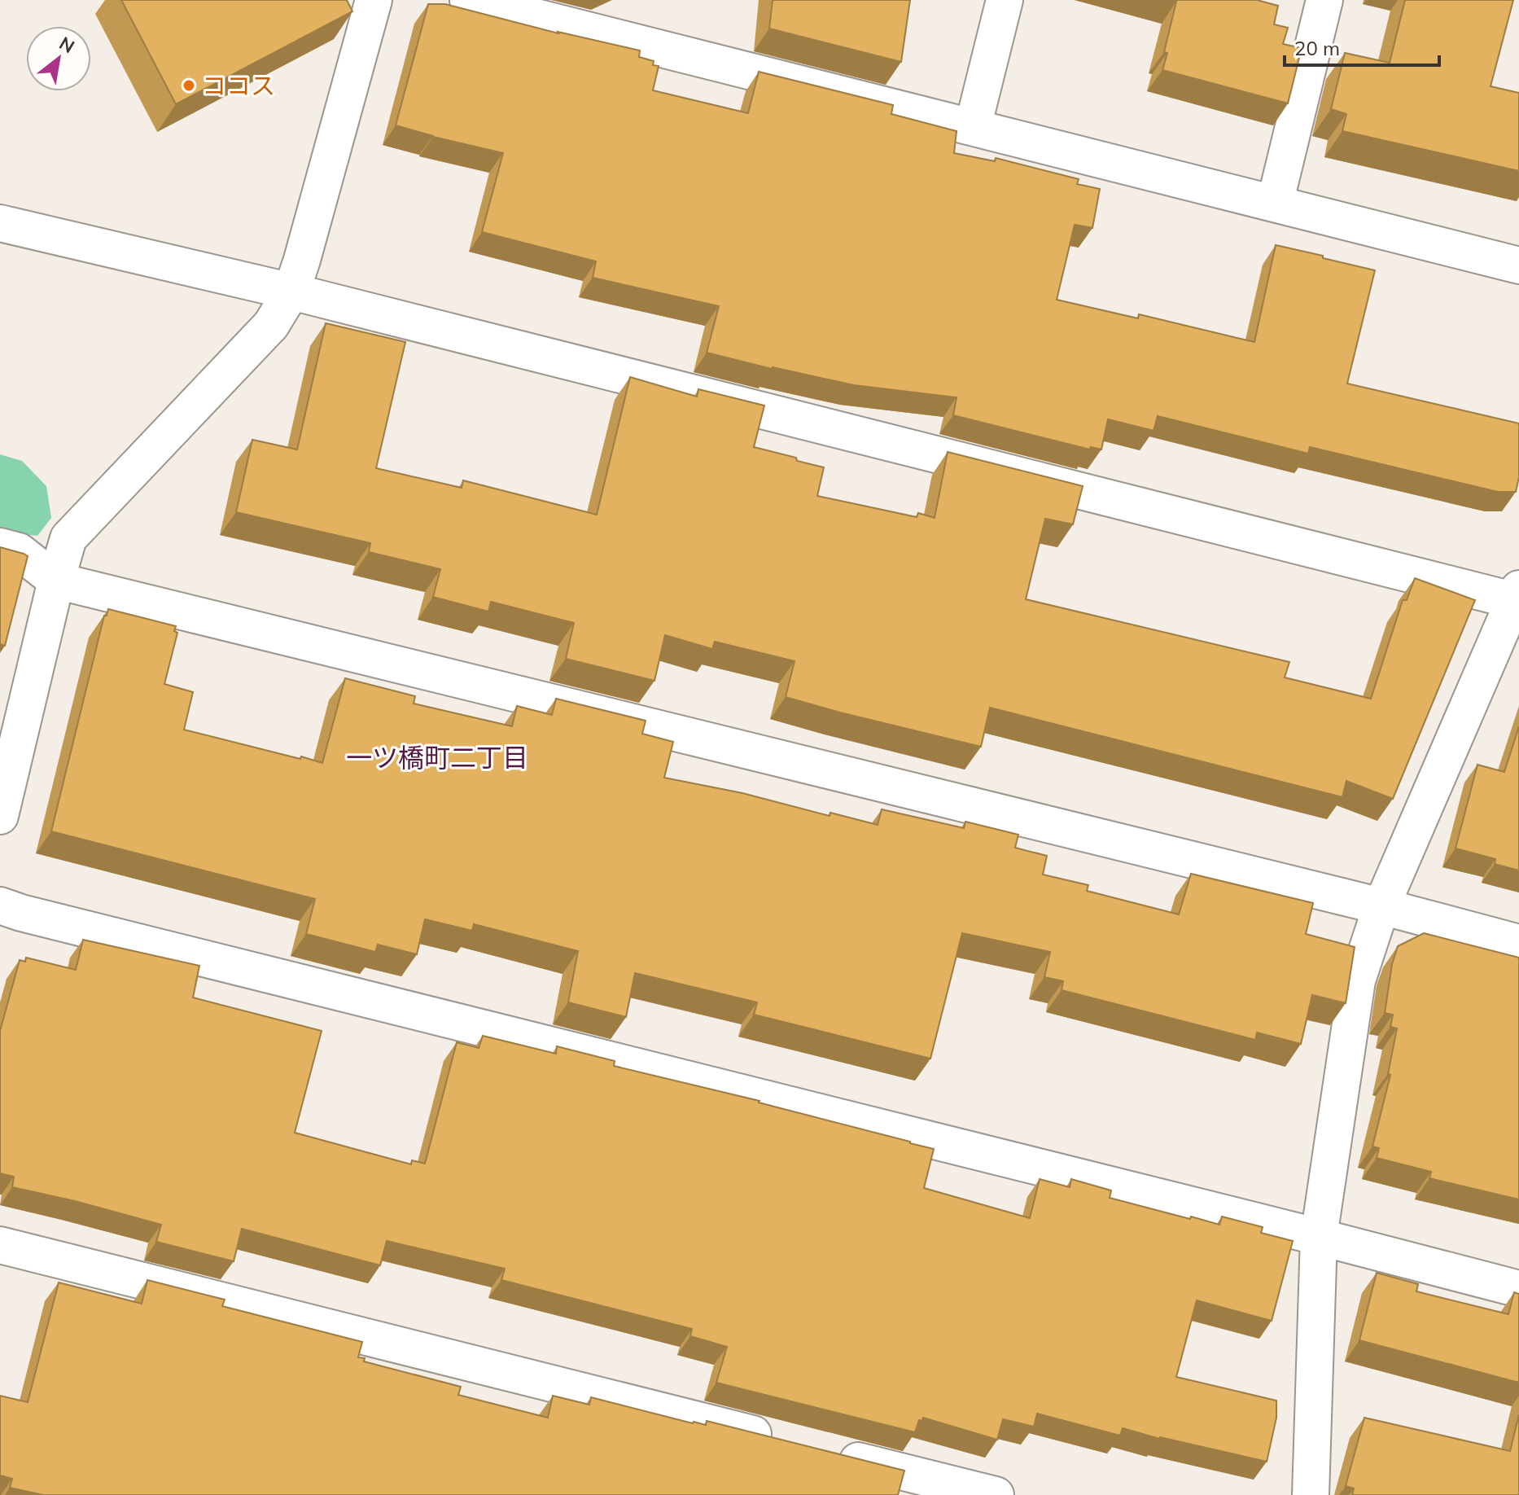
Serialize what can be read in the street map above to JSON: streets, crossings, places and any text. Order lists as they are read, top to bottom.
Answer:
{
  "districts": ["一ツ橋町二丁目"],
  "places": ["ココス"],
  "scale_bar": "20 m",
  "north": "top right"
}
